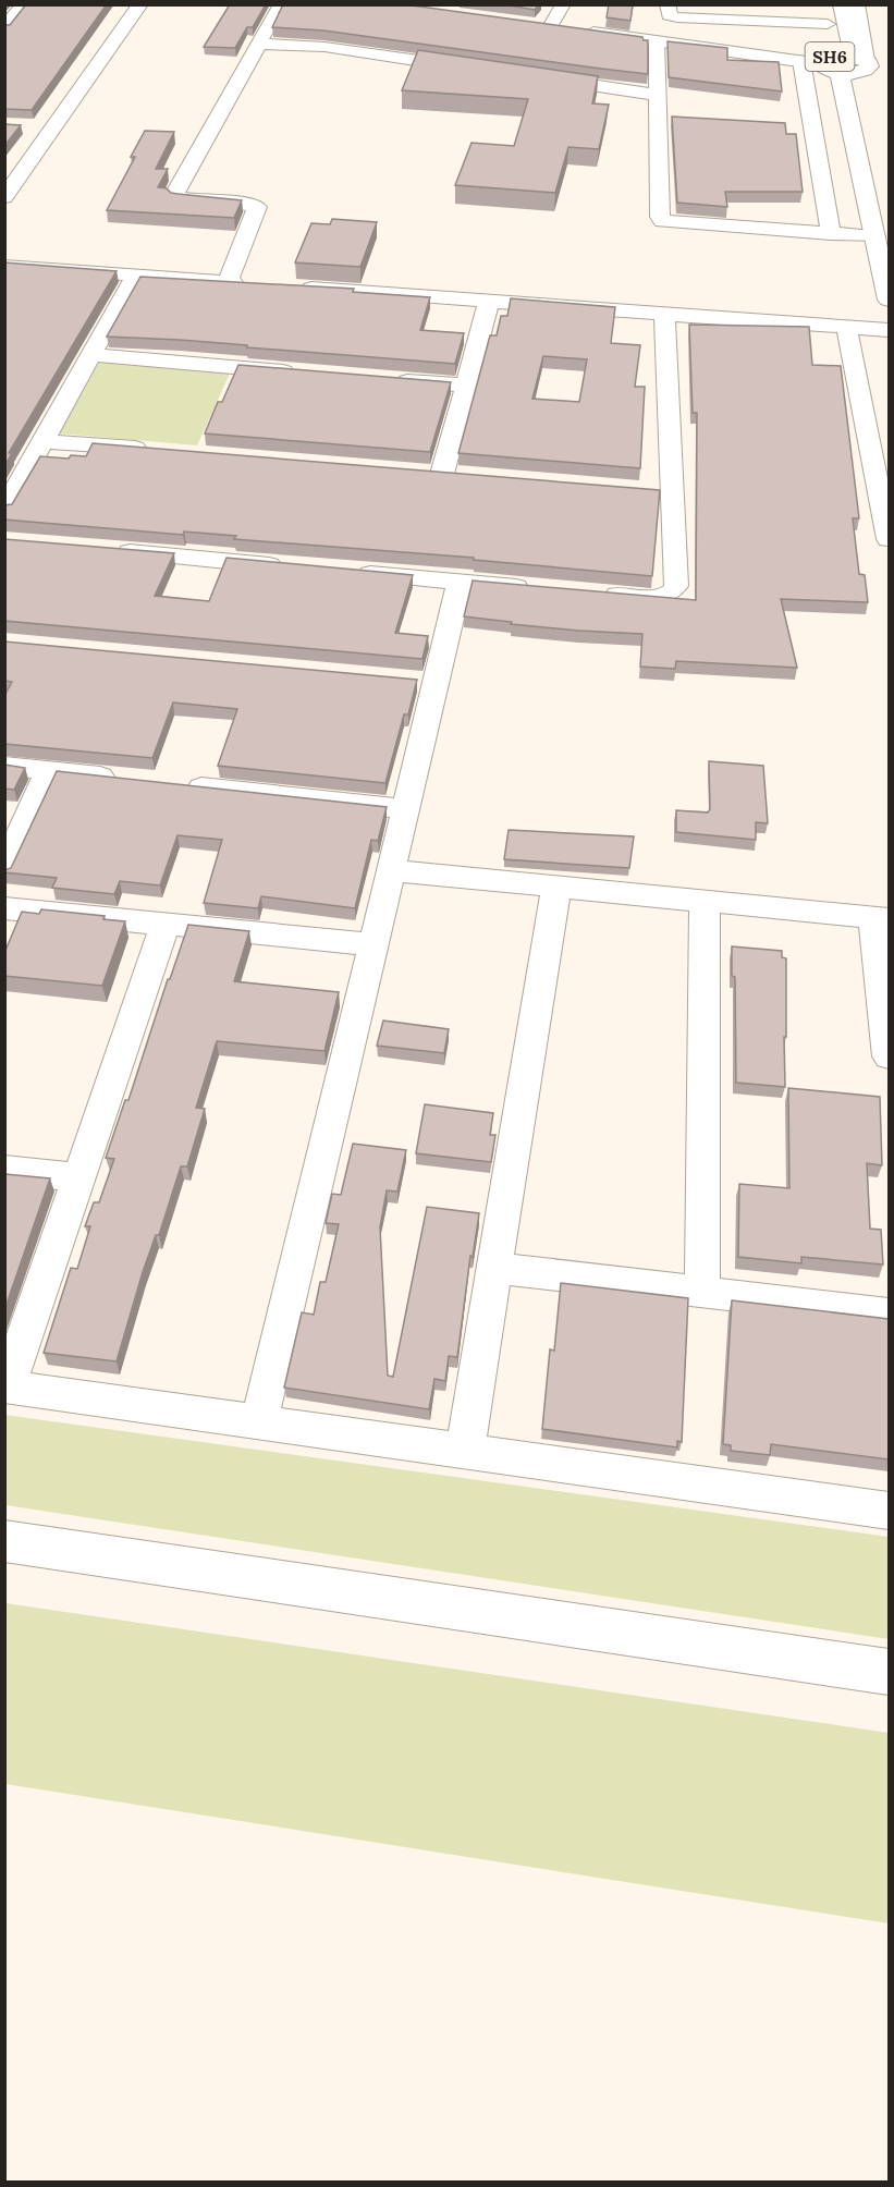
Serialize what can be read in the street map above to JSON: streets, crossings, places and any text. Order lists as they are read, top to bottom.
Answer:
{
  "streets": {
    "street": ["SH6"]
  }
}
